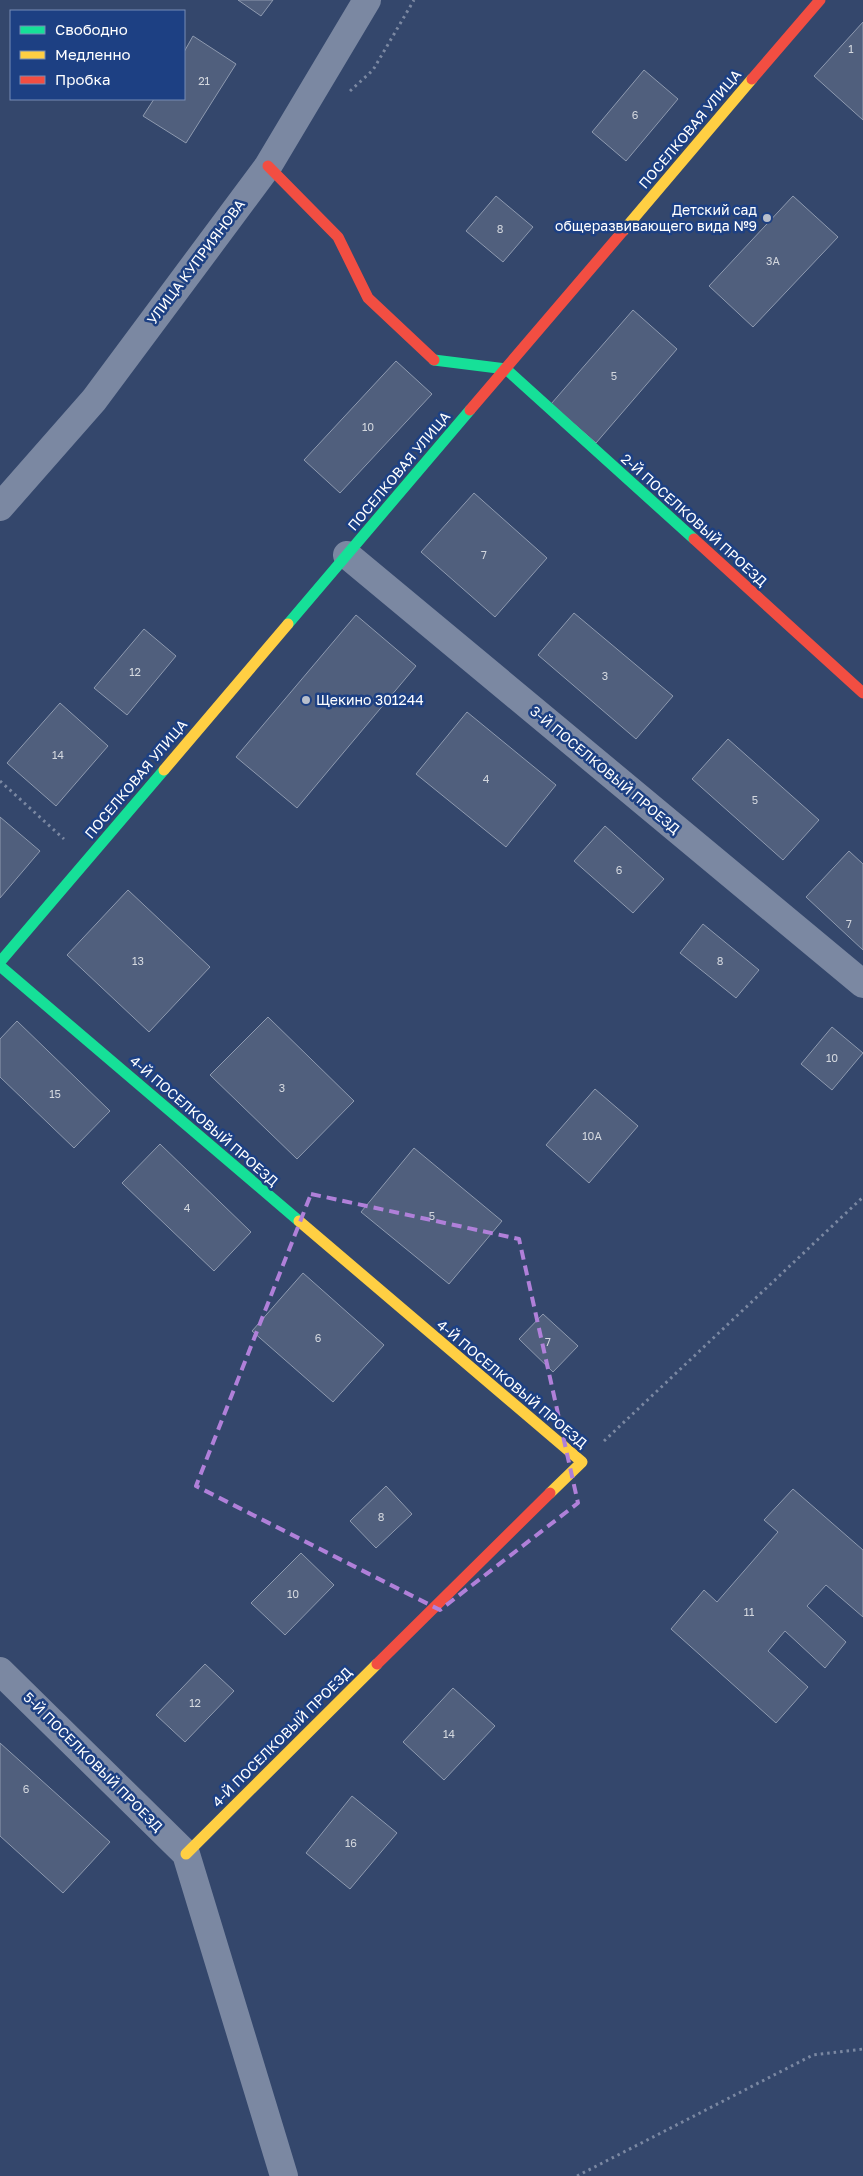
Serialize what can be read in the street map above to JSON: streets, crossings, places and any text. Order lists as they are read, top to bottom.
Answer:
{
  "streets": {
    "street": [
      "ПОСЕЛКОВАЯ УЛИЦА",
      "УЛИЦА КУПРИЯНОВА",
      "2-Й ПОСЕЛКОВЫЙ ПРОЕЗД",
      "3-Й ПОСЕЛКОВЫЙ ПРОЕЗД",
      "4-Й ПОСЕЛКОВЫЙ ПРОЕЗД",
      "5-Й ПОСЕЛКОВЫЙ ПРОЕЗД"
    ]
  },
  "crossings": [
    ["ПОСЕЛКОВАЯ УЛИЦА", "2-Й ПОСЕЛКОВЫЙ ПРОЕЗД"],
    ["ПОСЕЛКОВАЯ УЛИЦА", "3-Й ПОСЕЛКОВЫЙ ПРОЕЗД"],
    ["ПОСЕЛКОВАЯ УЛИЦА", "4-Й ПОСЕЛКОВЫЙ ПРОЕЗД"],
    ["4-Й ПОСЕЛКОВЫЙ ПРОЕЗД", "5-Й ПОСЕЛКОВЫЙ ПРОЕЗД"]
  ],
  "places": ["Детский сад общеразвивающего вида №9", "Щекино 301244"],
  "house_numbers": [
    "1",
    "21",
    "6",
    "8",
    "3А",
    "5",
    "10",
    "7",
    "12",
    "3",
    "14",
    "4",
    "5",
    "6",
    "7",
    "13",
    "8",
    "10",
    "3",
    "15",
    "10А",
    "4",
    "5",
    "6",
    "7",
    "8",
    "10",
    "11",
    "12",
    "14",
    "6",
    "16"
  ],
  "legend": ["Свободно", "Медленно", "Пробка"]
}
